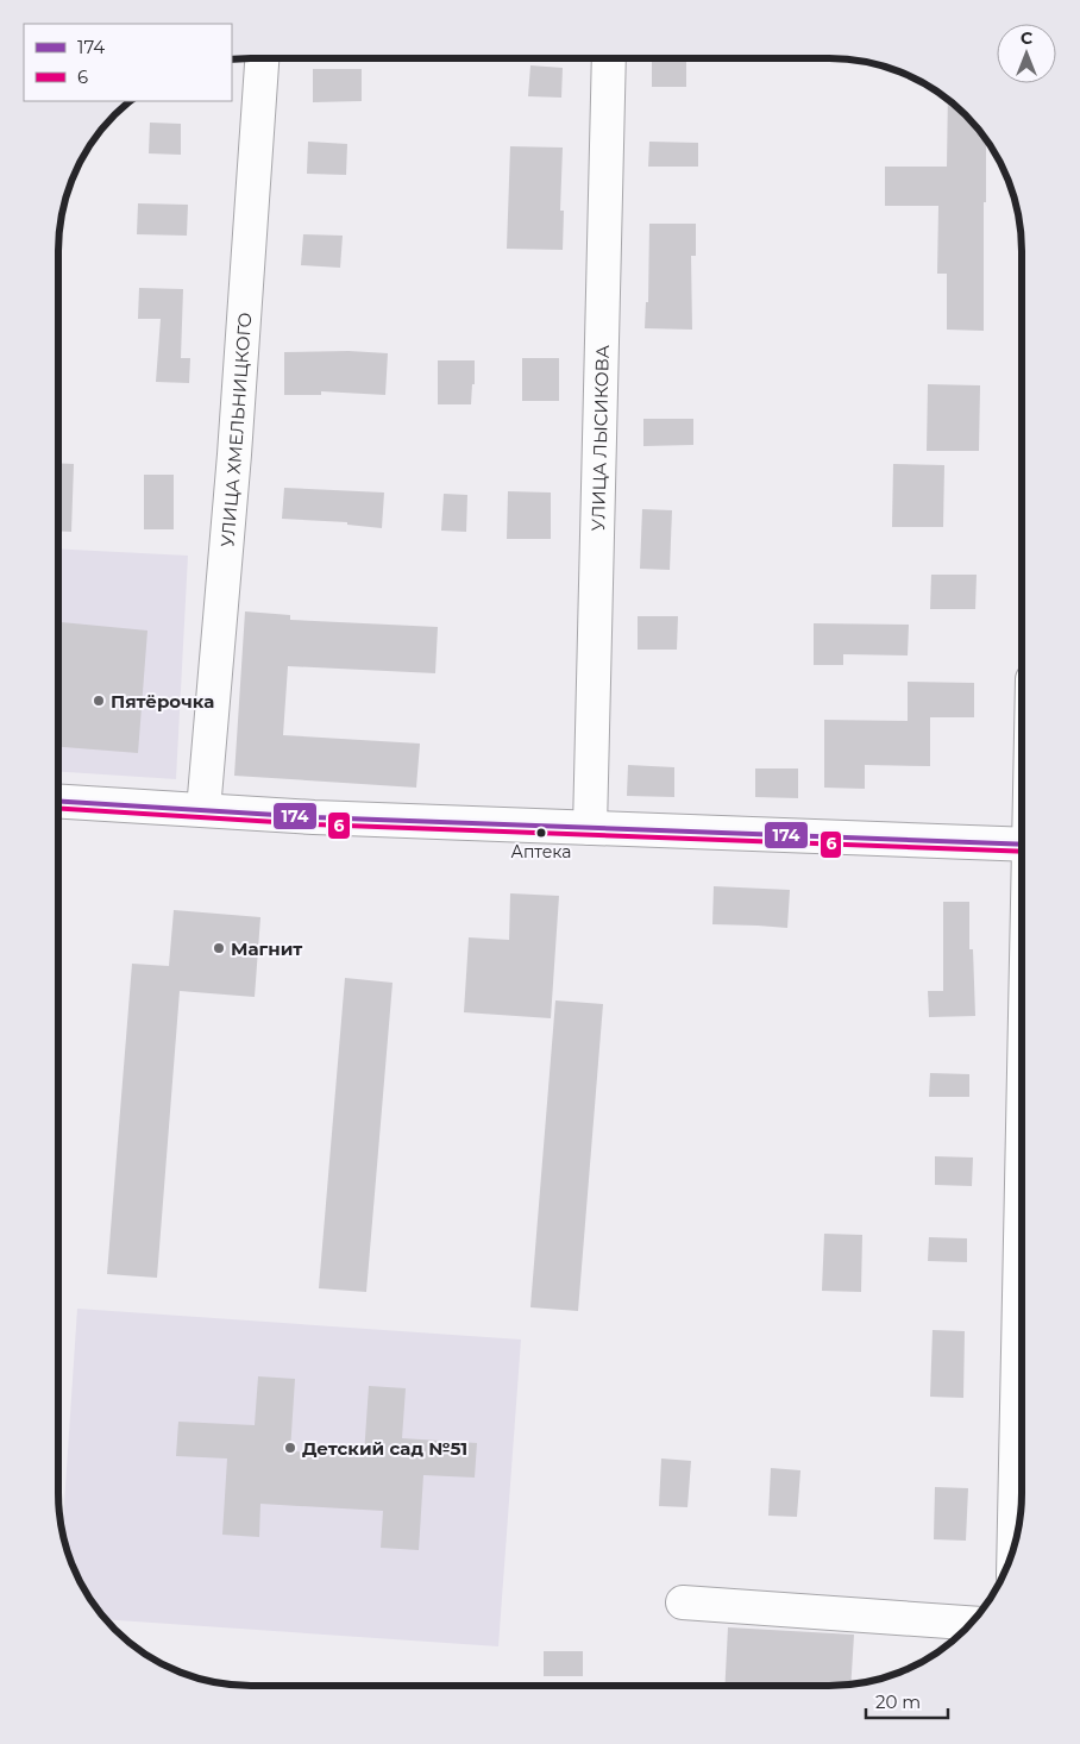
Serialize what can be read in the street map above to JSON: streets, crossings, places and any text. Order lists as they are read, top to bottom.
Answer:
{
  "streets": {
    "street": ["УЛИЦА ХМЕЛЬНИЦКОГО", "УЛИЦА ЛЫСИКОВА"]
  },
  "places": [
    "Пятёрочка",
    "Аптека",
    "Магнит",
    "Детский сад №51"
  ],
  "lines": ["transit line 174", "transit line 6"],
  "legend": ["174", "6"],
  "scale_bar": "20 m",
  "north": "top"
}
